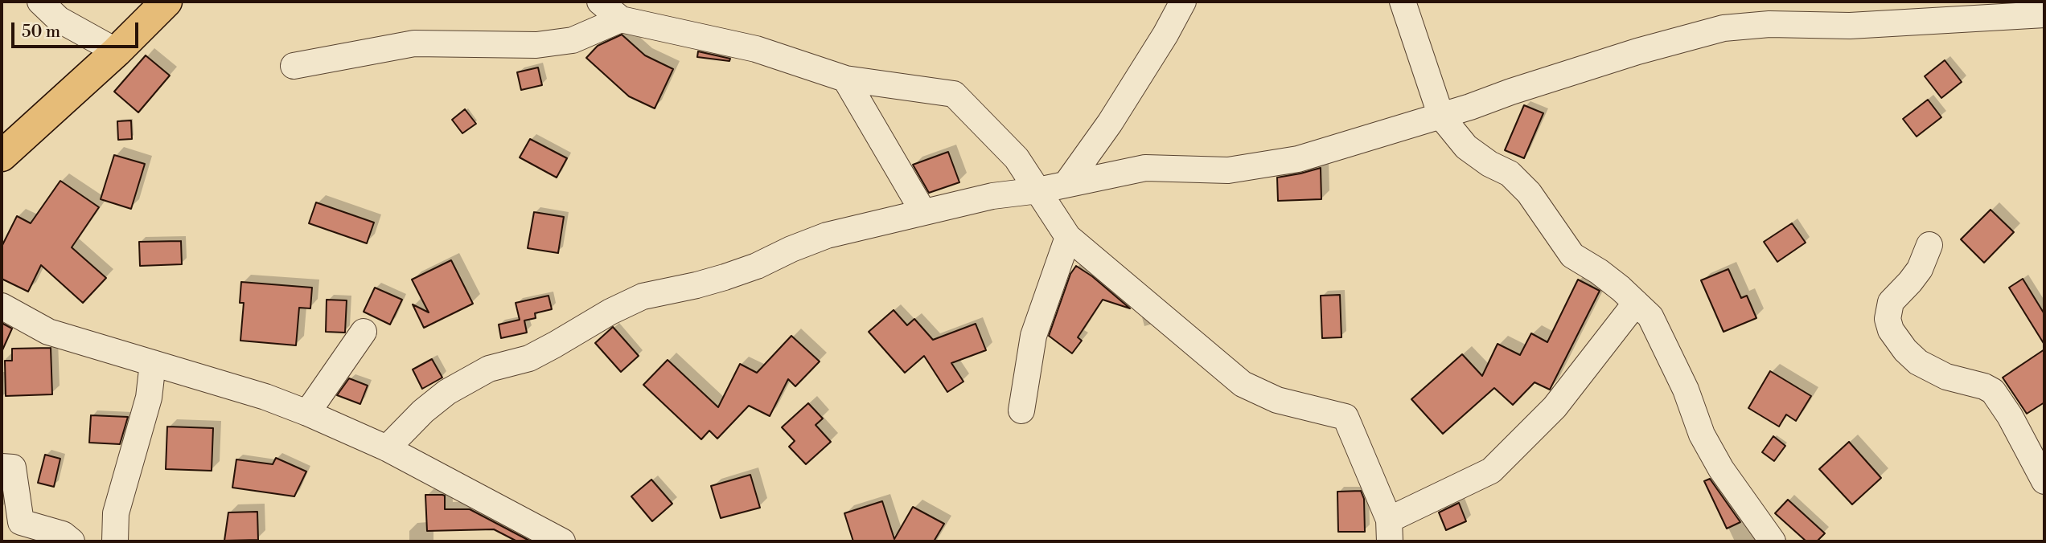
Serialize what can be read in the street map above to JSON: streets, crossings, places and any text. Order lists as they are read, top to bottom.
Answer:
{
  "scale_bar": "50 m"
}
